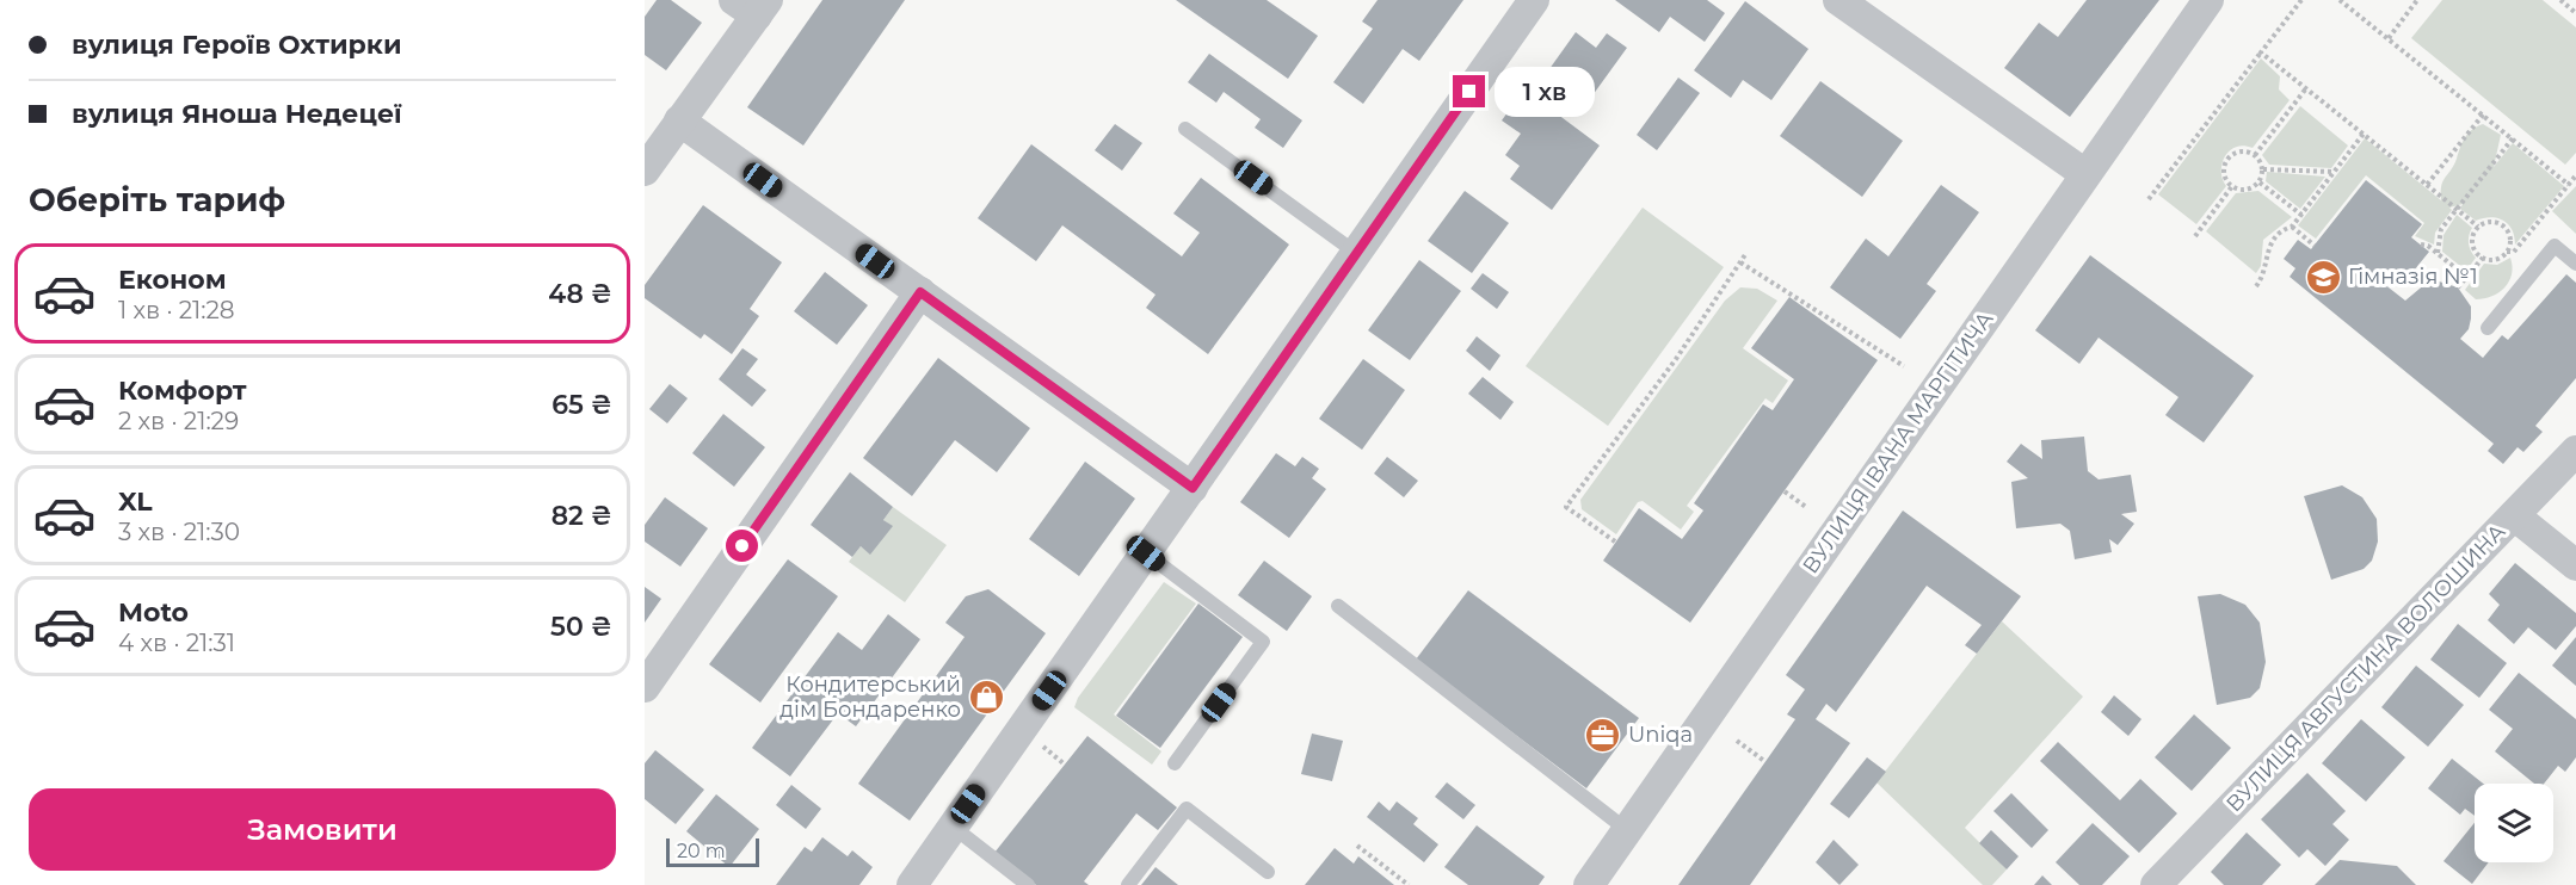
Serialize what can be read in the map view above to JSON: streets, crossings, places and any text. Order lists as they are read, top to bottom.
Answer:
{
  "streets": {
    "street": ["ВУЛИЦЯ ІВАНА МАРГІТИЧА", "ВУЛИЦЯ АВГУСТИНА ВОЛОШИНА"]
  },
  "places": {
    "school or university": ["Гімназія №1"],
    "shop": ["Кондитерський дім Бондаренко"],
    "office": ["Uniqa"]
  },
  "scale_bar": "20 m",
  "page": {
    "banner": ["вулиця Героїв Охтирки", "вулиця Яноша Недецеї"],
    "bubble": "1 хв",
    "heading": "Оберіть тариф",
    "list": [
      {
        "name": "Економ",
        "note": "1 хв · 21:28",
        "value": "48 ₴"
      },
      {
        "name": "Комфорт",
        "note": "2 хв · 21:29",
        "value": "65 ₴"
      },
      {
        "name": "XL",
        "note": "3 хв · 21:30",
        "value": "82 ₴"
      },
      {
        "name": "Moto",
        "note": "4 хв · 21:31",
        "value": "50 ₴"
      }
    ],
    "buttons": "Замовити",
    "scale": "20 m"
  }
}
